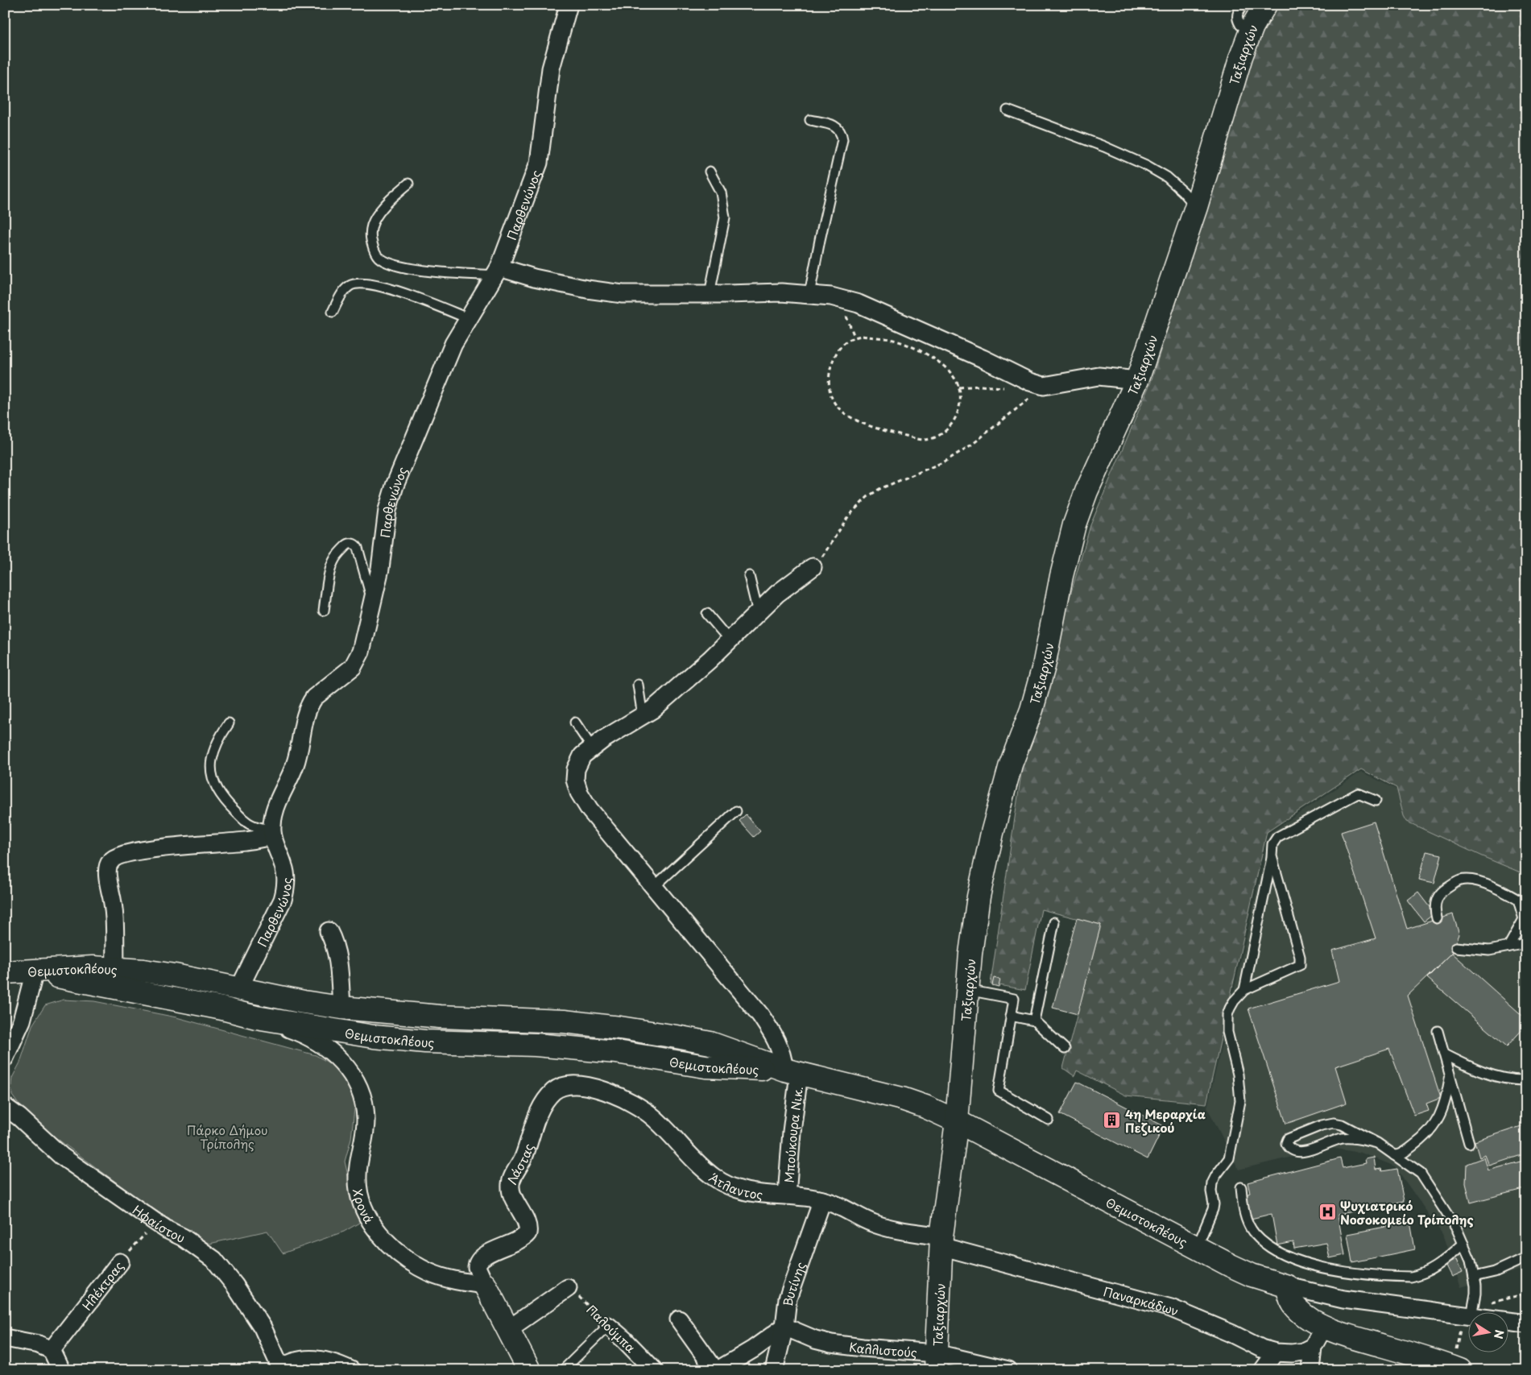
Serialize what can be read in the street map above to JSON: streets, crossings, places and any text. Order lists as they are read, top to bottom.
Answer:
{
  "streets": {
    "street": [
      "Ταξιαρχών",
      "Παρθενώνος",
      "Θεμιστοκλέους",
      "Μπούκουρα Νικ.",
      "Λάστας",
      "Άτλαντος",
      "Χρονά",
      "Ηφαίστου",
      "Βυτίνης",
      "Ηλέκτρας",
      "Παναρκάδων",
      "Παλούμπα",
      "Καλλιστούς"
    ]
  },
  "crossings": [
    ["Ταξιαρχών", "Θεμιστοκλέους"],
    ["Ταξιαρχών", "Άτλαντος"],
    ["Ταξιαρχών", "Παναρκάδων"],
    ["Ταξιαρχών", "Καλλιστούς"],
    ["Παρθενώνος", "Θεμιστοκλέους"],
    ["Θεμιστοκλέους", "Μπούκουρα Νικ."],
    ["Θεμιστοκλέους", "Χρονά"],
    ["Μπούκουρα Νικ.", "Άτλαντος"],
    ["Λάστας", "Άτλαντος"],
    ["Λάστας", "Χρονά"],
    ["Άτλαντος", "Βυτίνης"],
    ["Άτλαντος", "Παναρκάδων"],
    ["Ηφαίστου", "Ηλέκτρας"],
    ["Βυτίνης", "Καλλιστούς"]
  ],
  "parks": ["Πάρκο Δήμου Τρίπολης"],
  "places": {
    "building": ["4η Μεραρχία Πεζικού"],
    "hospital": ["Ψυχιατρικό Νοσοκομείο Τρίπολης"]
  },
  "north": "right"
}
